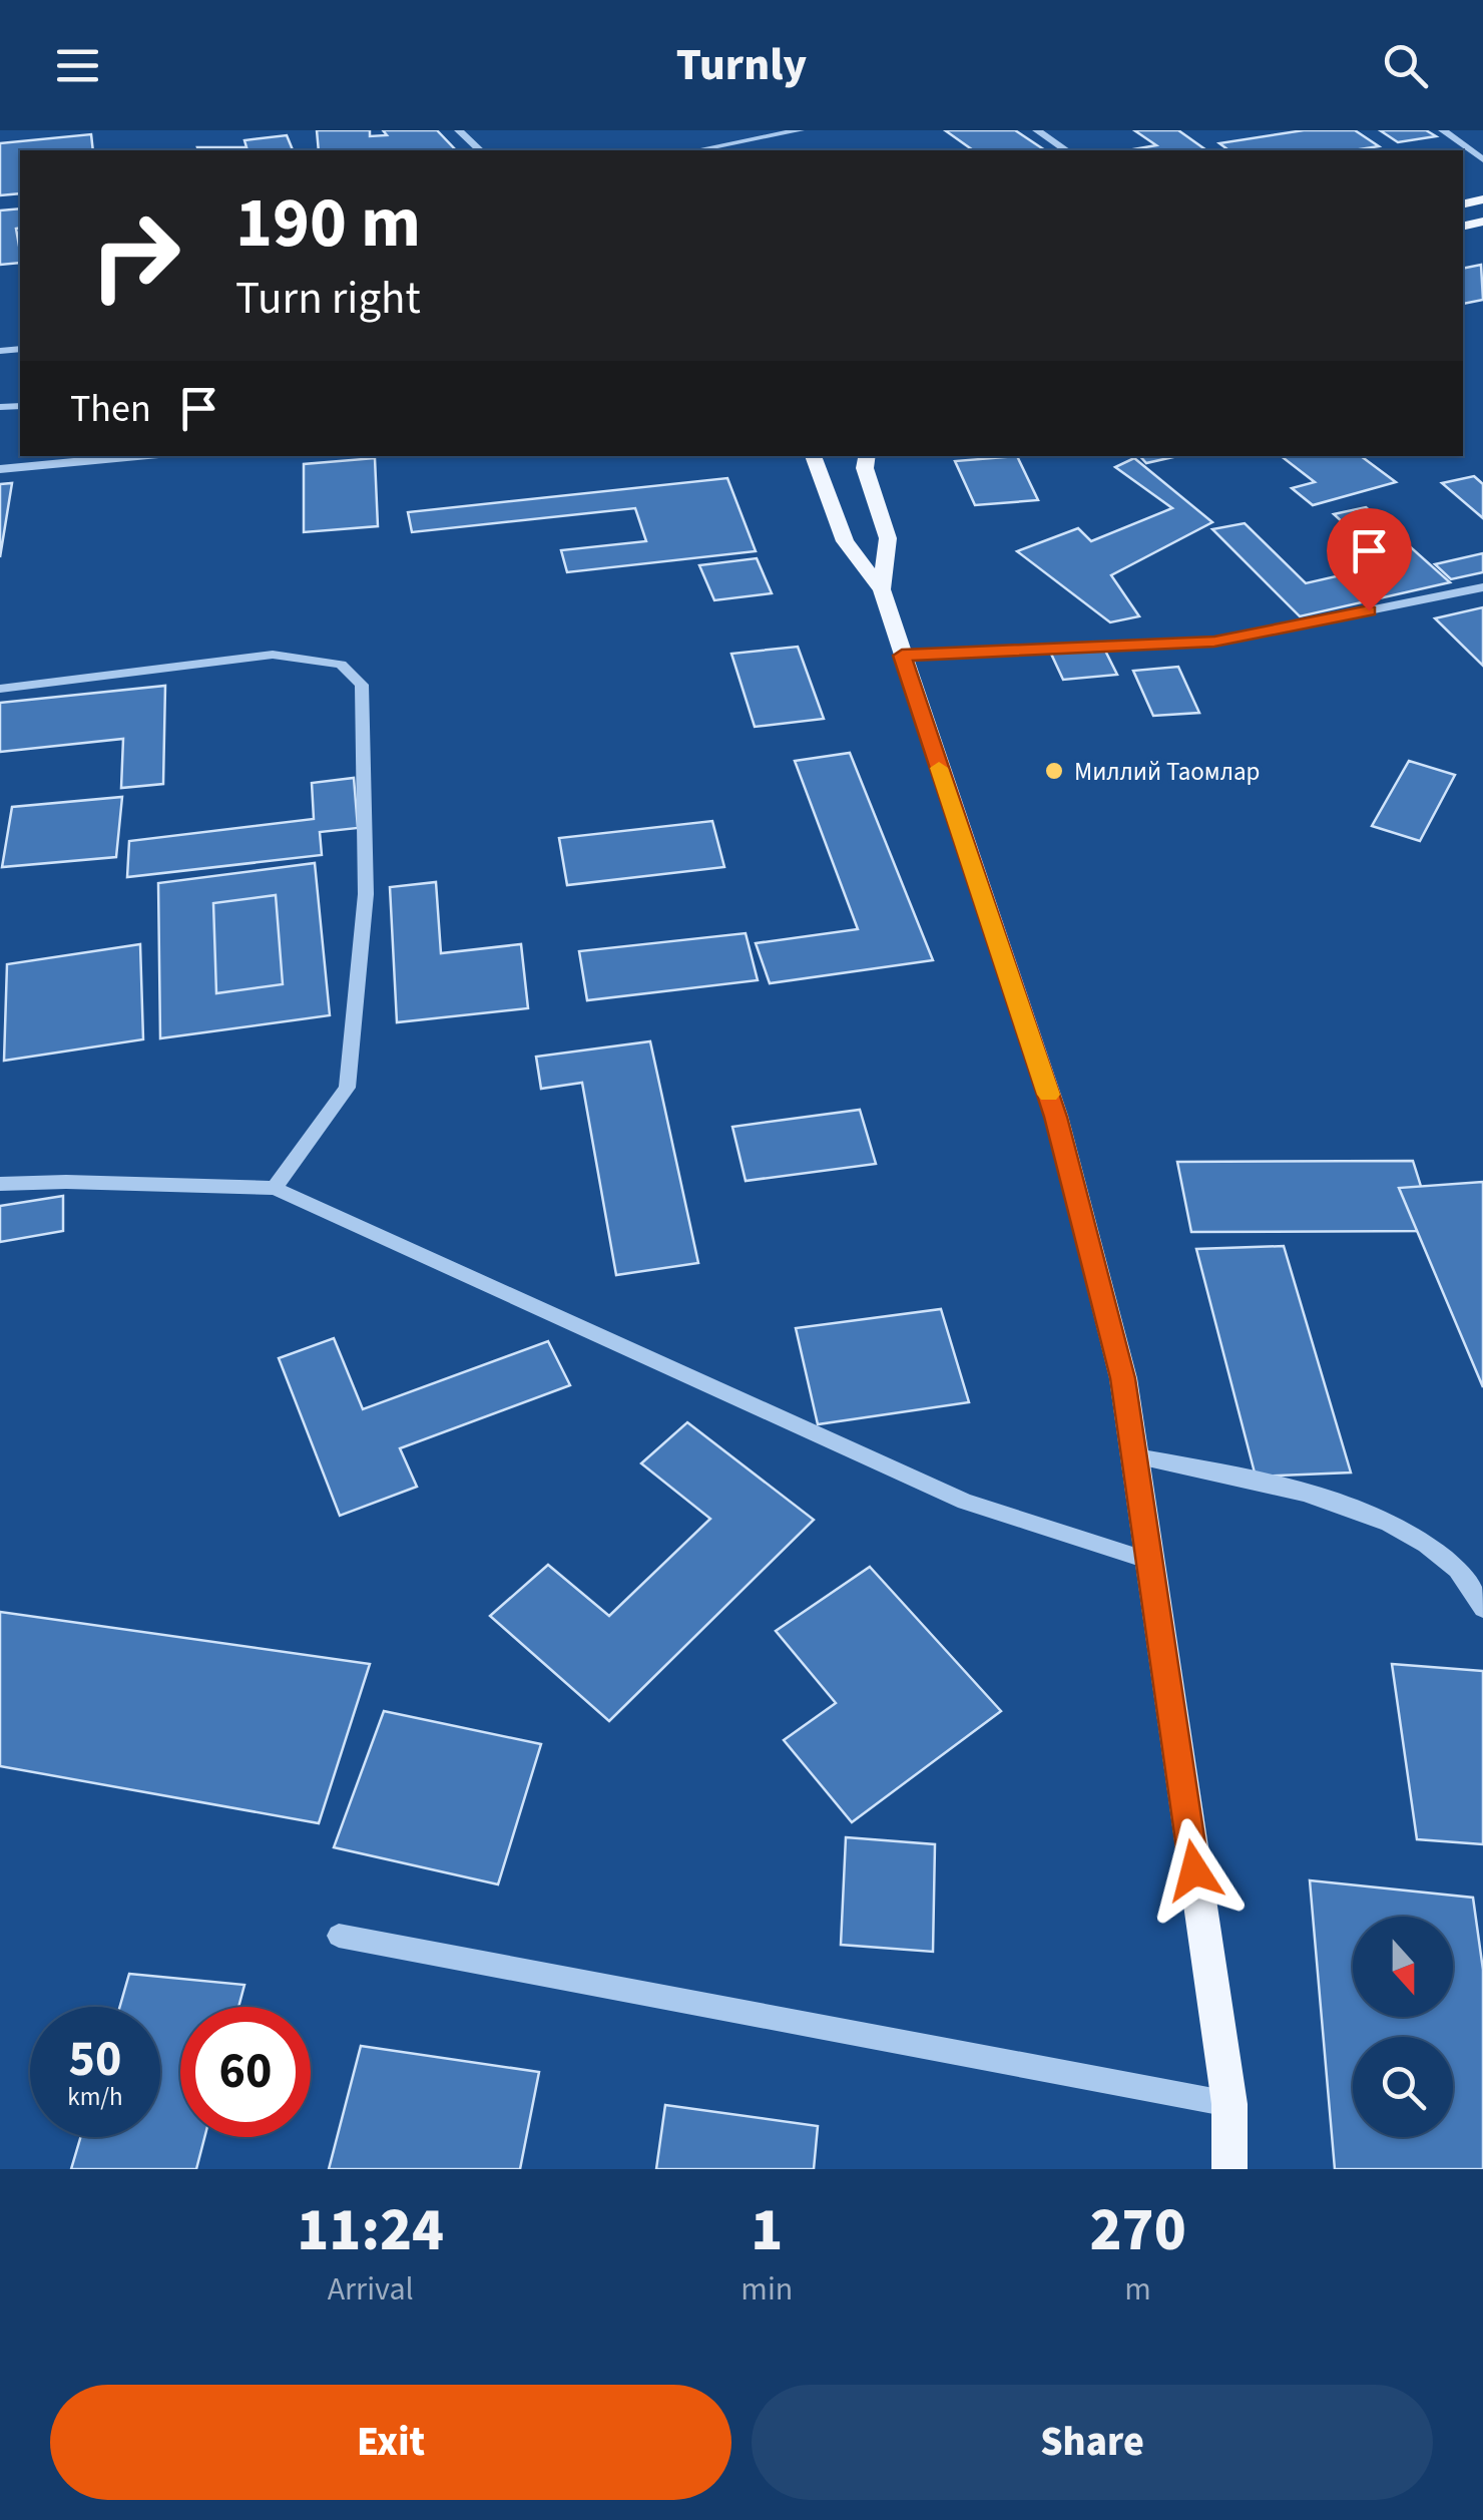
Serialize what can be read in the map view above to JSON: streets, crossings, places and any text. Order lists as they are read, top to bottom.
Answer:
{
  "places": ["Миллий Таомлар"],
  "north": "bottom",
  "page": {
    "header": "Turnly",
    "turn": ["190 m", "Turn right"],
    "then": "Then",
    "speed": "50 km/h",
    "limit": "60",
    "eta": [
      "11:24",
      "Arrival",
      "1",
      "min",
      "270",
      "m"
    ],
    "buttons": ["Exit", "Share"]
  }
}
